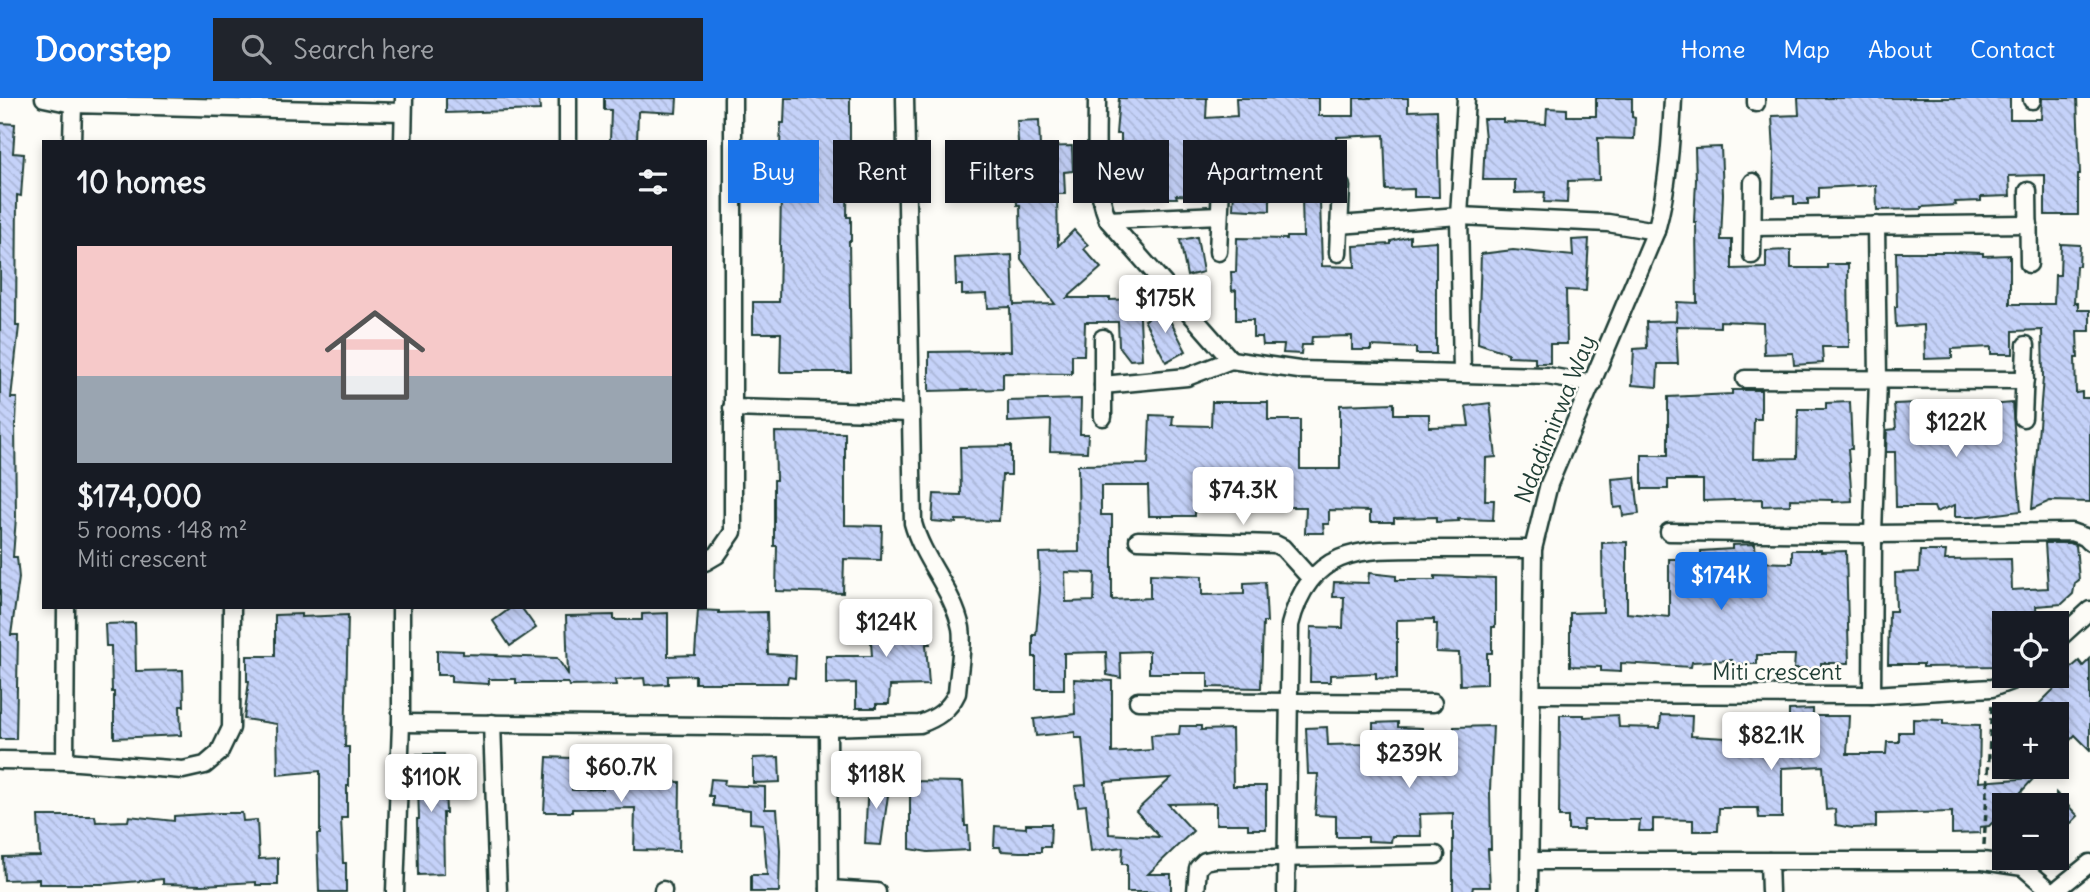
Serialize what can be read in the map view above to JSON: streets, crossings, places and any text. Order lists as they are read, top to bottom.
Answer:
{
  "streets": {
    "street": ["Ndadimirwa Way", "Miti crescent"]
  },
  "crossings": [
    ["Ndadimirwa Way", "Miti crescent"]
  ],
  "page": {
    "header": "Doorstep",
    "search": "Search here",
    "nav": [
      "Home",
      "Map",
      "About",
      "Contact"
    ],
    "chip": [
      "Buy",
      "Rent",
      "Filters",
      "New",
      "Apartment"
    ],
    "heading": "10 homes",
    "list": [
      {
        "name": "$174,000",
        "note": "5 rooms · 148 m² · Miti crescent"
      }
    ],
    "price": [
      "$175K",
      "$122K",
      "$74.3K",
      "$174K",
      "$124K",
      "$82.1K",
      "$239K",
      "$60.7K",
      "$118K",
      "$110K"
    ],
    "map_buttons": ["+", "−"]
  }
}
